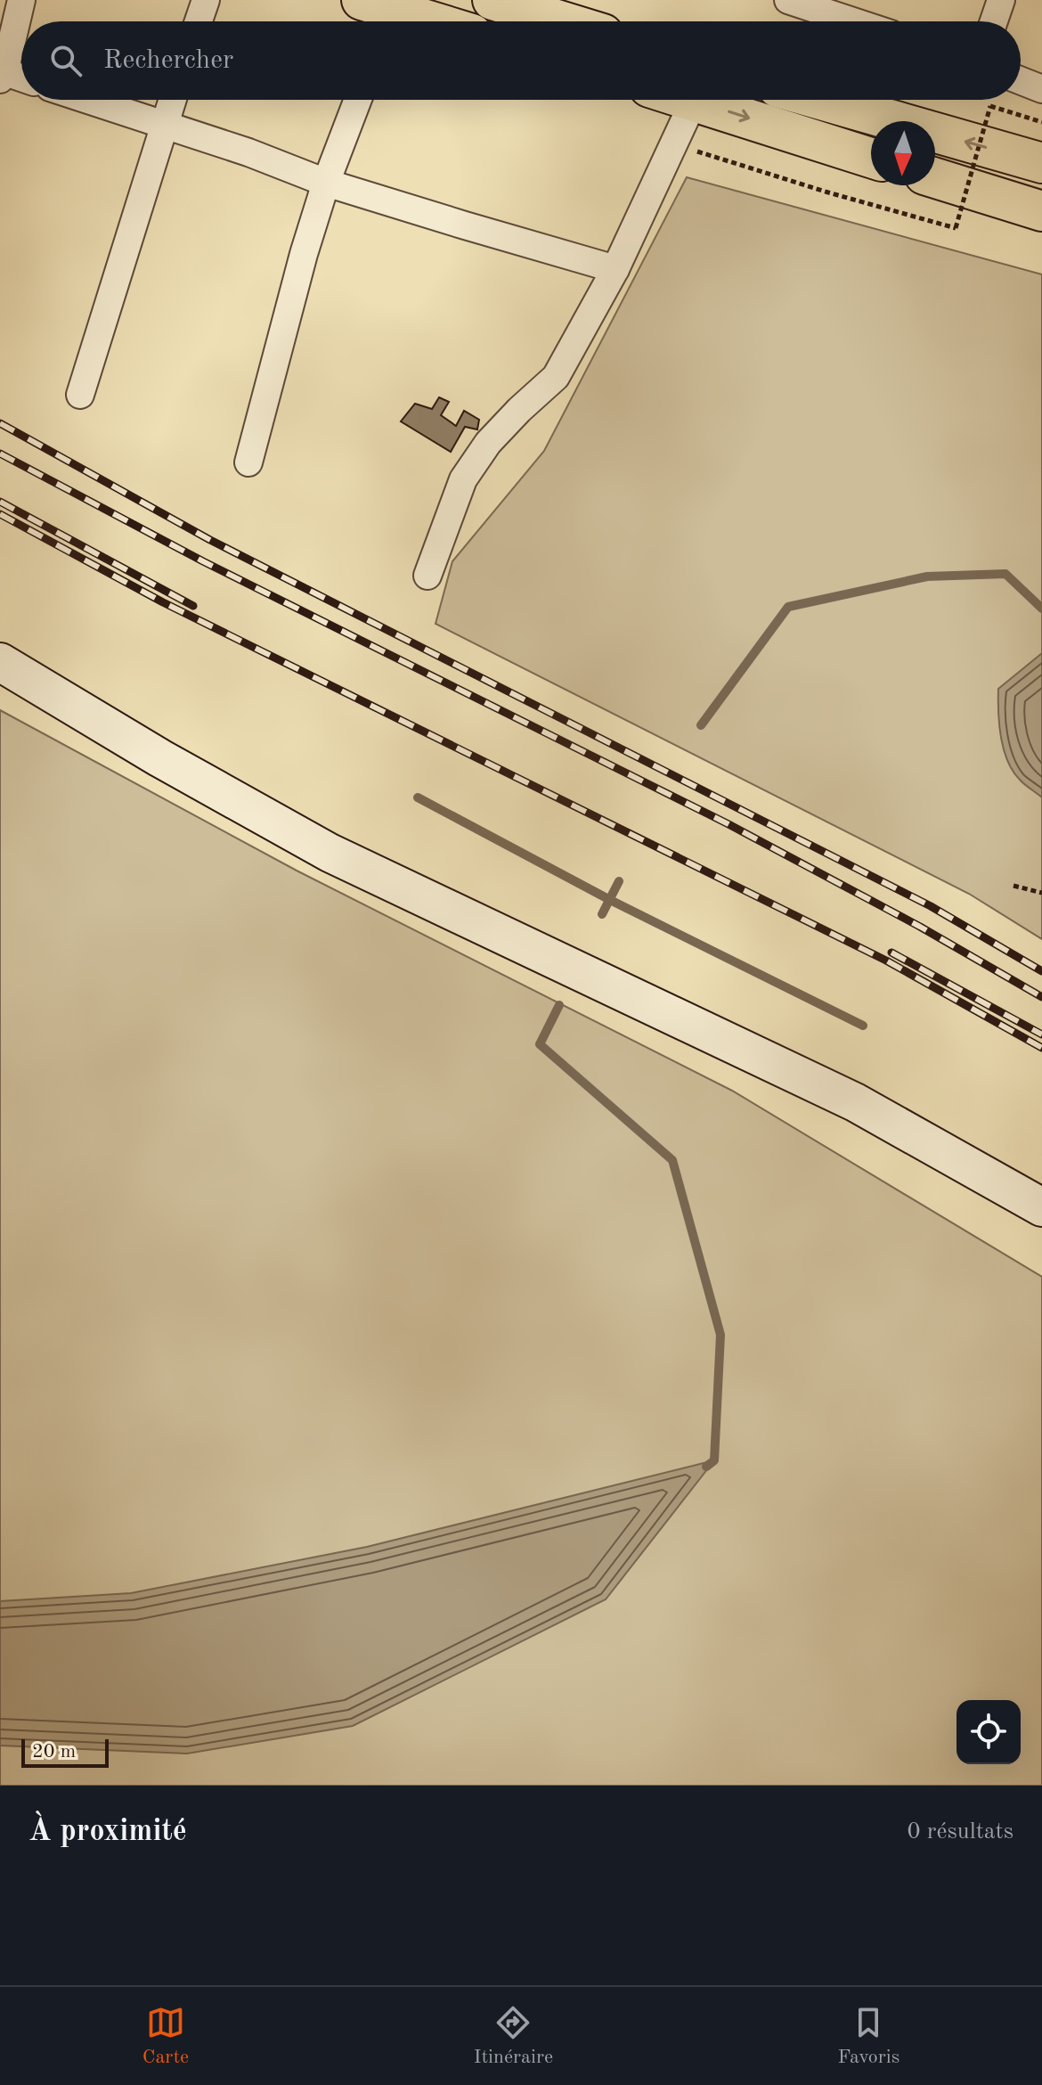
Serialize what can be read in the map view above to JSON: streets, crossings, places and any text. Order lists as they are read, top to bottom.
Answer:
{
  "scale_bar": "20 m",
  "north": "bottom",
  "page": {
    "search": "Rechercher",
    "scale": "20 m",
    "heading": ["À proximité", "0 résultats"],
    "nav": ["Carte", "Itinéraire", "Favoris"]
  }
}
